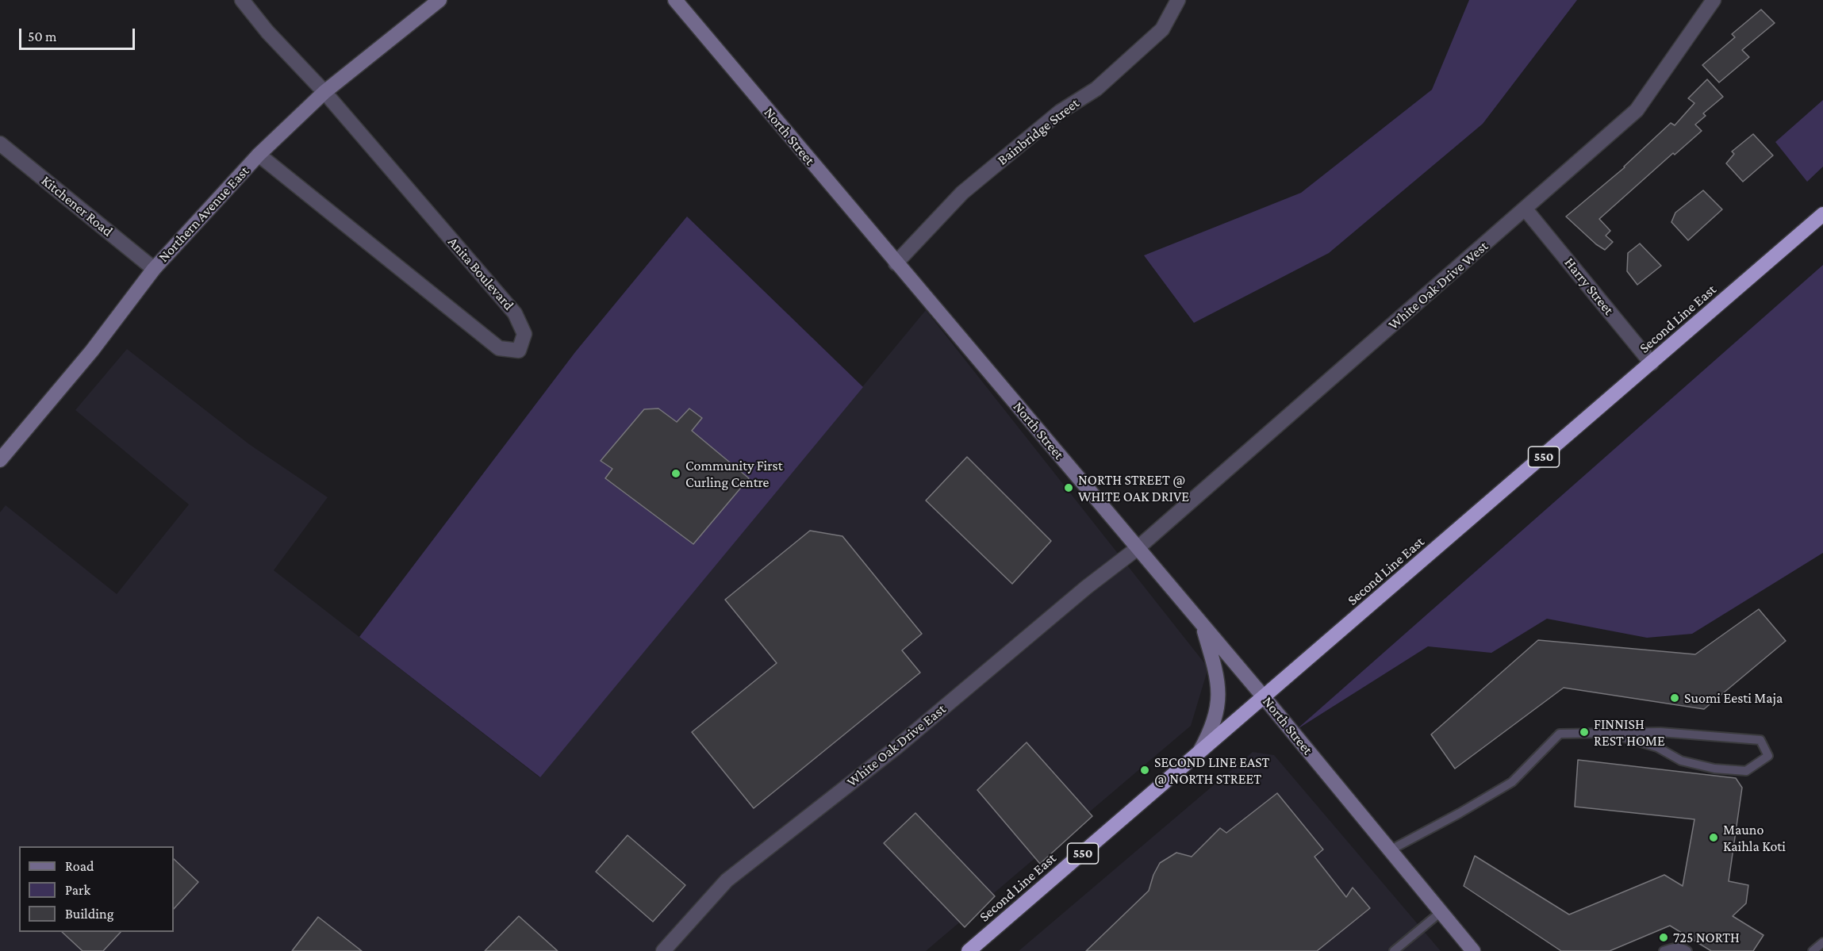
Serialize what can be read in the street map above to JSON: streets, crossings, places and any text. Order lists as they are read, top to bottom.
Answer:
{
  "streets": {
    "highway": ["Second Line East", "550"],
    "main road": ["North Street", "Northern Avenue East"],
    "street": [
      "Bainbridge Street",
      "Kitchener Road",
      "Anita Boulevard",
      "White Oak Drive West",
      "Harry Street",
      "White Oak Drive East"
    ]
  },
  "crossings": [
    ["Bainbridge Street", "North Street"],
    ["North Street", "White Oak Drive West"],
    ["North Street", "Second Line East"],
    ["North Street", "White Oak Drive East"],
    ["Kitchener Road", "Northern Avenue East"],
    ["Northern Avenue East", "Anita Boulevard"],
    ["White Oak Drive West", "Harry Street"],
    ["White Oak Drive West", "White Oak Drive East"],
    ["Harry Street", "Second Line East"]
  ],
  "places": [
    "Community First Curling Centre",
    "NORTH STREET @ WHITE OAK DRIVE",
    "Suomi Eesti Maja",
    "FINNISH REST HOME",
    "SECOND LINE EAST @ NORTH STREET",
    "Mauno Kaihla Koti",
    "725 NORTH"
  ],
  "legend": ["Road", "Park", "Building"],
  "scale_bar": "50 m"
}
